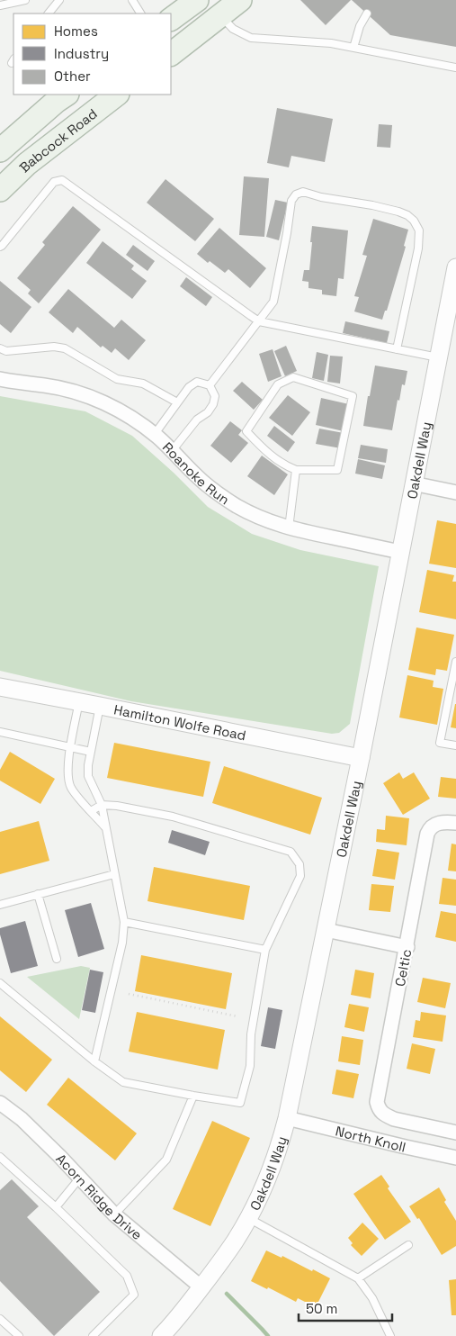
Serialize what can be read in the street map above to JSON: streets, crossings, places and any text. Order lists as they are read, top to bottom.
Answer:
{
  "streets": {
    "main road": ["Babcock Road"],
    "street": [
      "Oakdell Way",
      "Roanoke Run",
      "Hamilton Wolfe Road",
      "Celtic",
      "North Knoll",
      "Acorn Ridge Drive"
    ]
  },
  "crossings": [
    ["Oakdell Way", "Roanoke Run"],
    ["Oakdell Way", "Hamilton Wolfe Road"],
    ["Oakdell Way", "North Knoll"],
    ["Oakdell Way", "Acorn Ridge Drive"]
  ],
  "legend": ["Homes", "Industry", "Other"],
  "scale_bar": "50 m"
}
